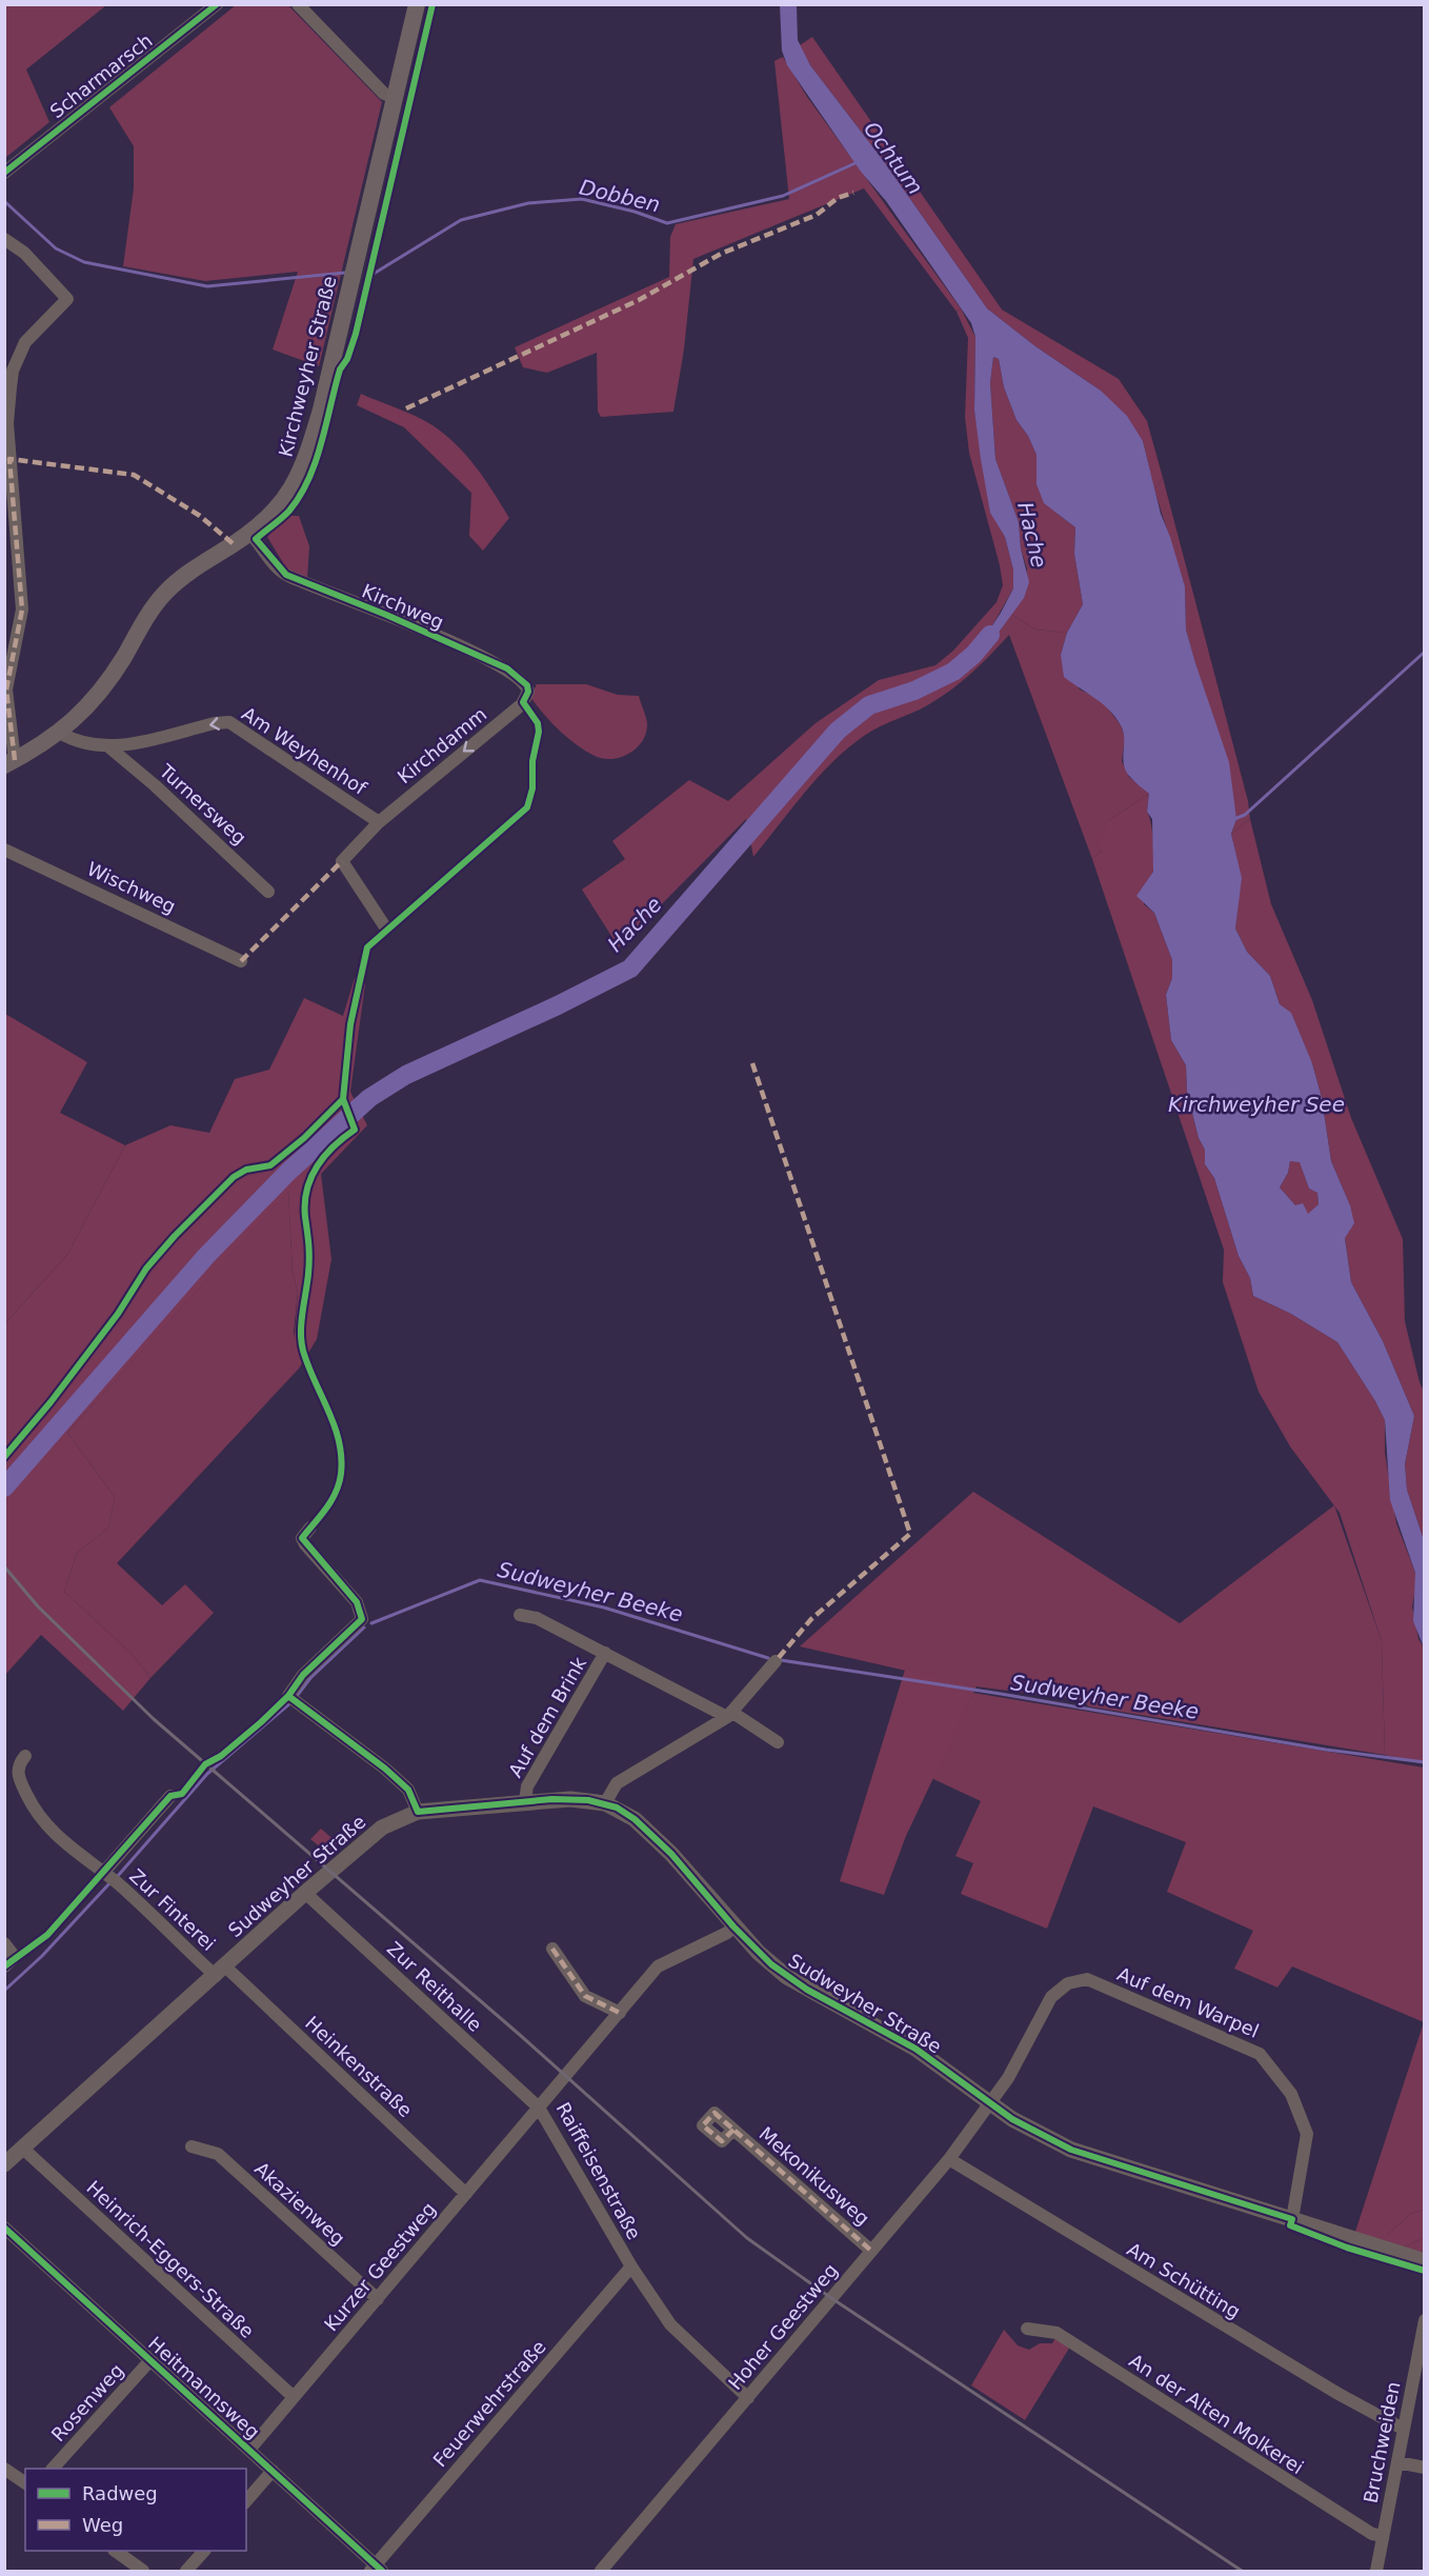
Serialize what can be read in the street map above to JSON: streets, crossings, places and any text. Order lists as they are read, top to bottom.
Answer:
{
  "streets": {
    "main road": ["Kirchweyher Straße"],
    "street": [
      "Scharmarsch",
      "Kirchweg",
      "Kirchdamm",
      "Am Weyhenhof",
      "Turnersweg",
      "Wischweg",
      "Auf dem Brink",
      "Sudweyher Straße",
      "Zur Finterei",
      "Zur Reithalle",
      "Auf dem Warpel",
      "Heinkenstraße",
      "Raiffeisenstraße",
      "Mekonikusweg",
      "Akazienweg",
      "Heinrich-Eggers-Straße",
      "Kurzer Geestweg",
      "Am Schütting",
      "Hoher Geestweg",
      "Heitmannsweg",
      "Rosenweg",
      "Feuerwehrstraße",
      "An der Alten Molkerei",
      "Bruchweiden"
    ]
  },
  "crossings": [
    ["Kirchweyher Straße", "Kirchweg"],
    ["Kirchweyher Straße", "Am Weyhenhof"],
    ["Kirchweg", "Kirchdamm"],
    ["Kirchdamm", "Am Weyhenhof"],
    ["Am Weyhenhof", "Turnersweg"],
    ["Auf dem Brink", "Sudweyher Straße"],
    ["Sudweyher Straße", "Zur Finterei"],
    ["Sudweyher Straße", "Zur Reithalle"],
    ["Sudweyher Straße", "Auf dem Warpel"],
    ["Sudweyher Straße", "Heinkenstraße"],
    ["Sudweyher Straße", "Raiffeisenstraße"],
    ["Sudweyher Straße", "Heinrich-Eggers-Straße"],
    ["Sudweyher Straße", "Hoher Geestweg"],
    ["Zur Finterei", "Heinkenstraße"],
    ["Zur Reithalle", "Raiffeisenstraße"],
    ["Zur Reithalle", "Kurzer Geestweg"],
    ["Auf dem Warpel", "Hoher Geestweg"],
    ["Heinkenstraße", "Kurzer Geestweg"],
    ["Raiffeisenstraße", "Kurzer Geestweg"],
    ["Raiffeisenstraße", "Hoher Geestweg"],
    ["Raiffeisenstraße", "Feuerwehrstraße"],
    ["Mekonikusweg", "Hoher Geestweg"],
    ["Akazienweg", "Kurzer Geestweg"],
    ["Heinrich-Eggers-Straße", "Kurzer Geestweg"],
    ["Kurzer Geestweg", "Heitmannsweg"],
    ["Am Schütting", "Hoher Geestweg"],
    ["Am Schütting", "Bruchweiden"],
    ["Heitmannsweg", "Rosenweg"],
    ["Heitmannsweg", "Feuerwehrstraße"],
    ["An der Alten Molkerei", "Bruchweiden"]
  ],
  "one_way": ["Kirchdamm", "Am Weyhenhof"],
  "water": [
    "Ochtum",
    "Dobben",
    "Hache",
    "Kirchweyher See",
    "Sudweyher Beeke"
  ],
  "legend": ["Radweg", "Weg"]
}
